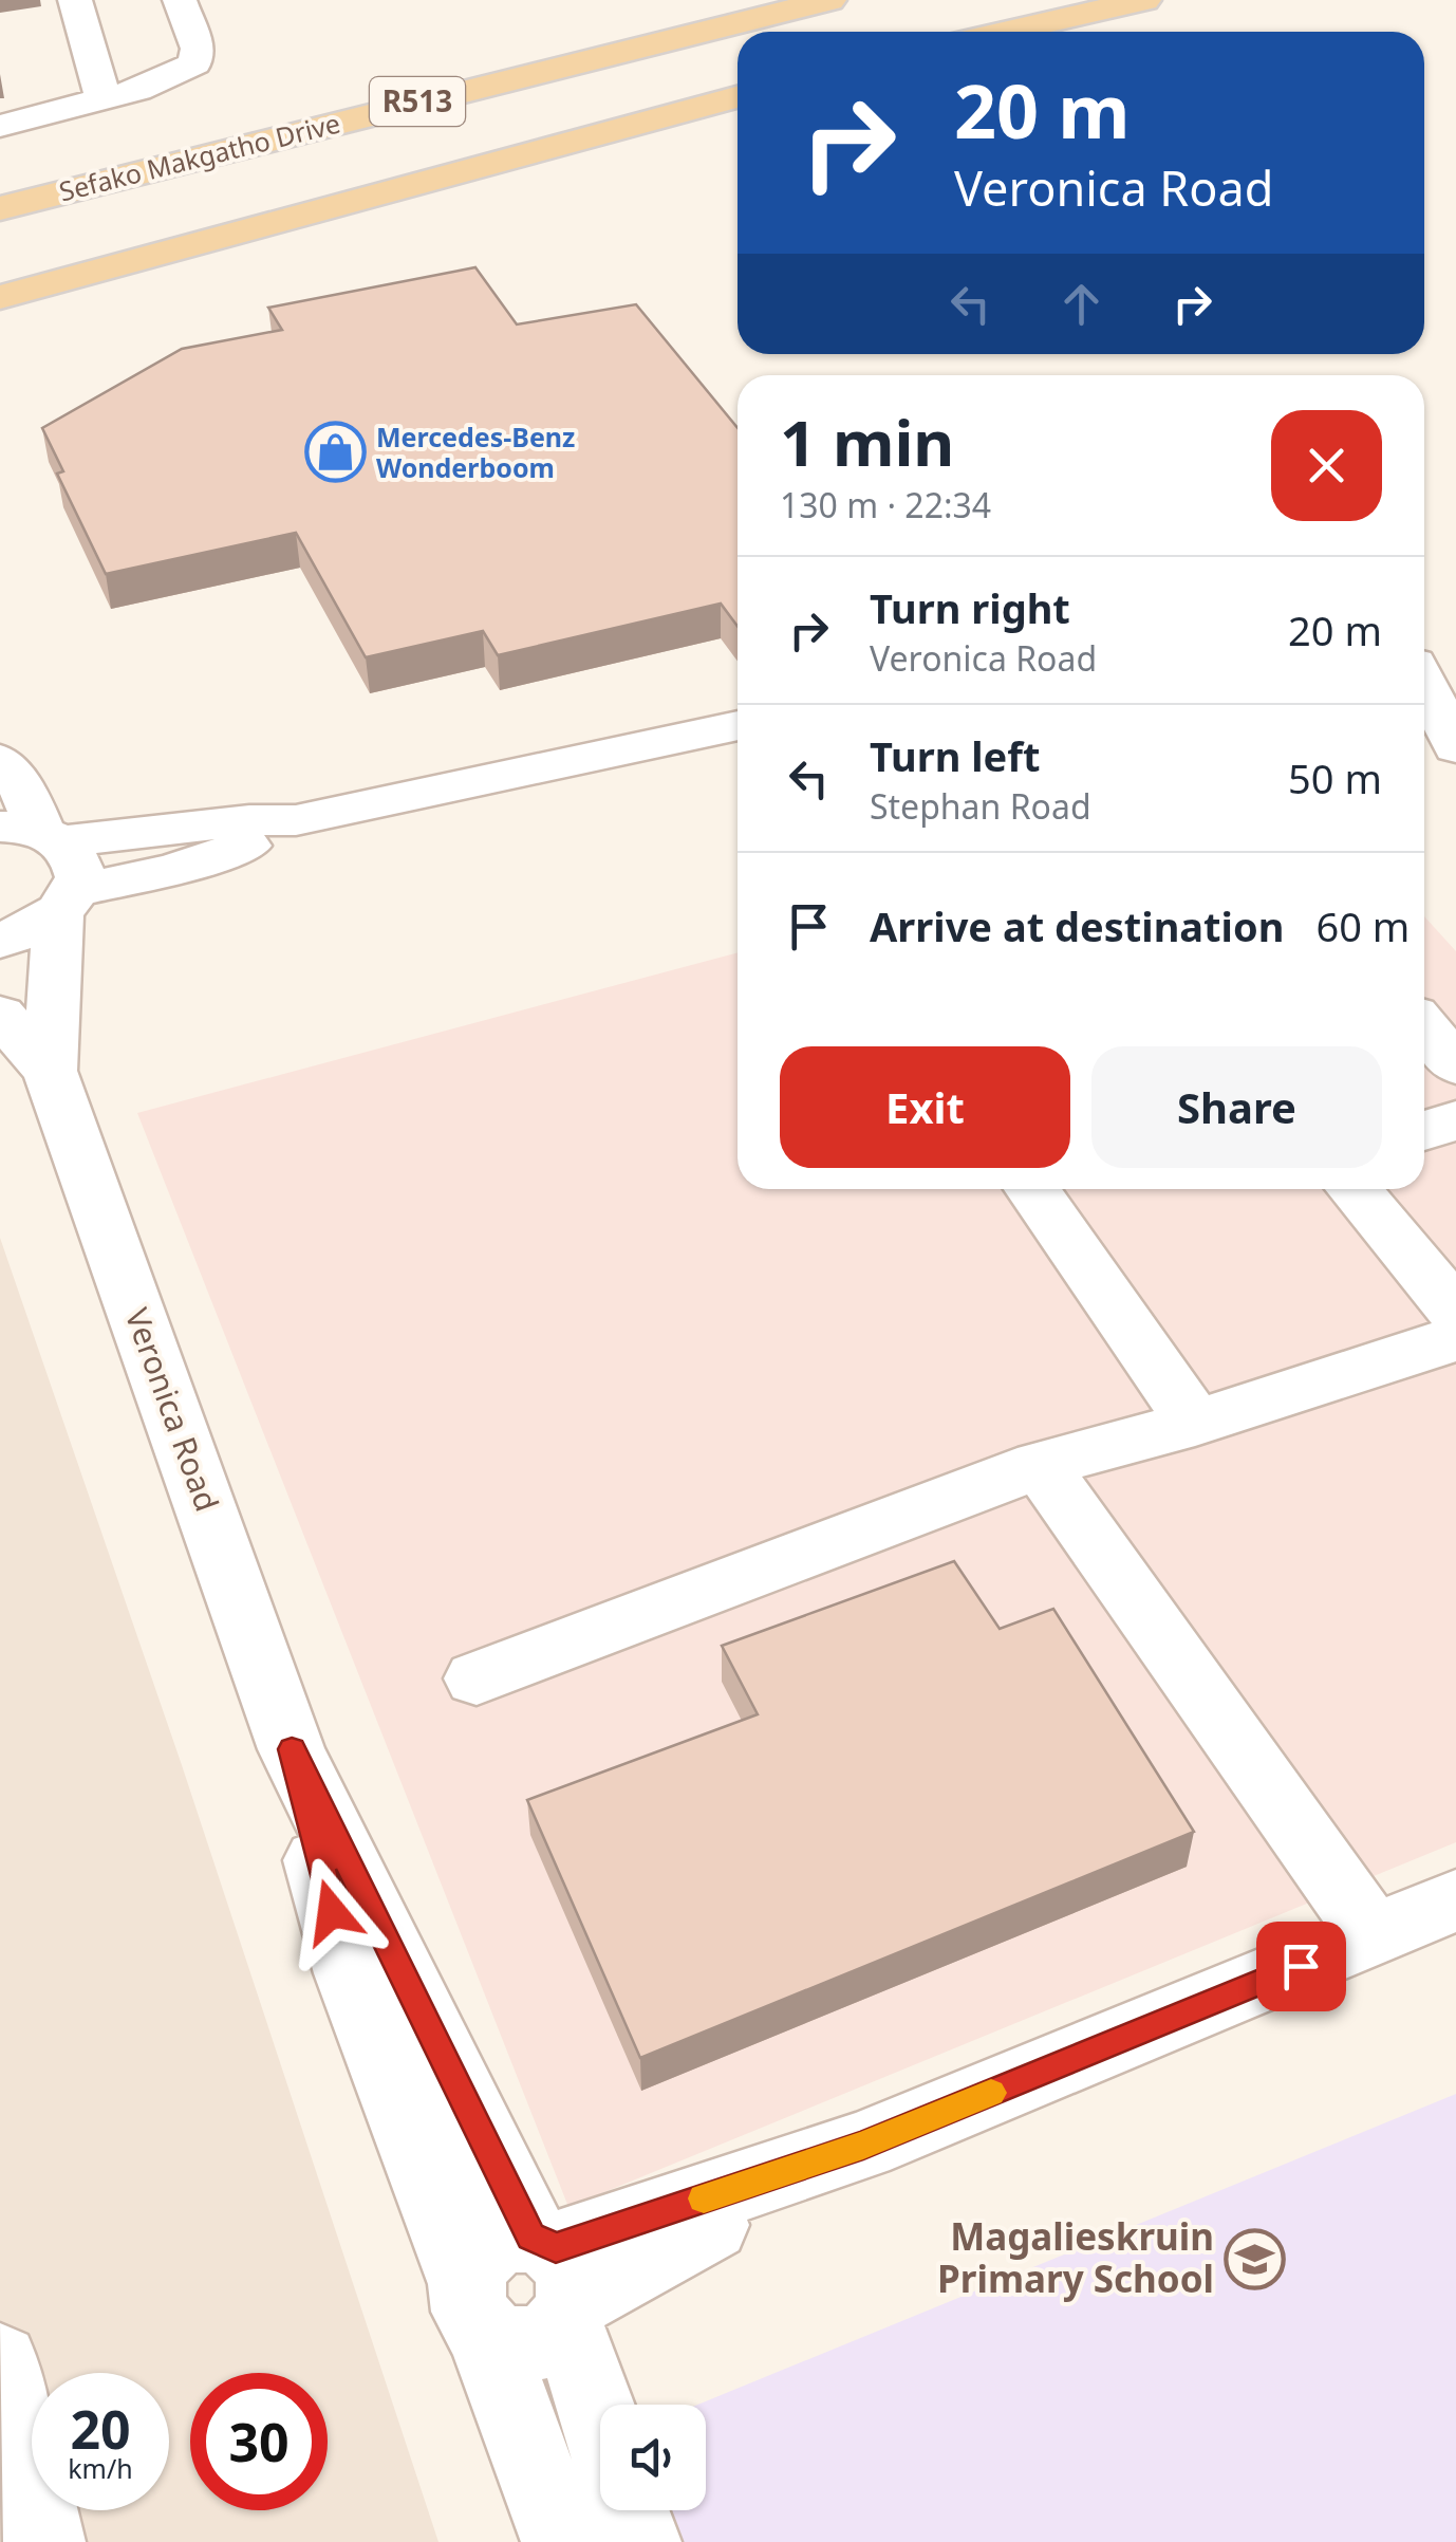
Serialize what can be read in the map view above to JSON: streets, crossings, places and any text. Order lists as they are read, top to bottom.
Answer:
{
  "streets": {
    "main road": ["R513", "Sefako Makgatho Drive"],
    "street": ["Veronica Road"]
  },
  "places": {
    "shop": ["Mercedes-Benz Wonderboom"],
    "school or university": ["Magalieskruin Primary School"]
  },
  "page": {
    "turn": ["20 m", "Veronica Road"],
    "heading": ["1 min", "130 m · 22:34"],
    "list": [
      {
        "name": "Turn right",
        "note": "Veronica Road",
        "value": "20 m"
      },
      {
        "name": "Turn left",
        "note": "Stephan Road",
        "value": "50 m"
      },
      {
        "name": "Arrive at destination",
        "value": "60 m"
      }
    ],
    "buttons": ["Exit", "Share"],
    "speed": "20 km/h",
    "limit": "30"
  }
}
